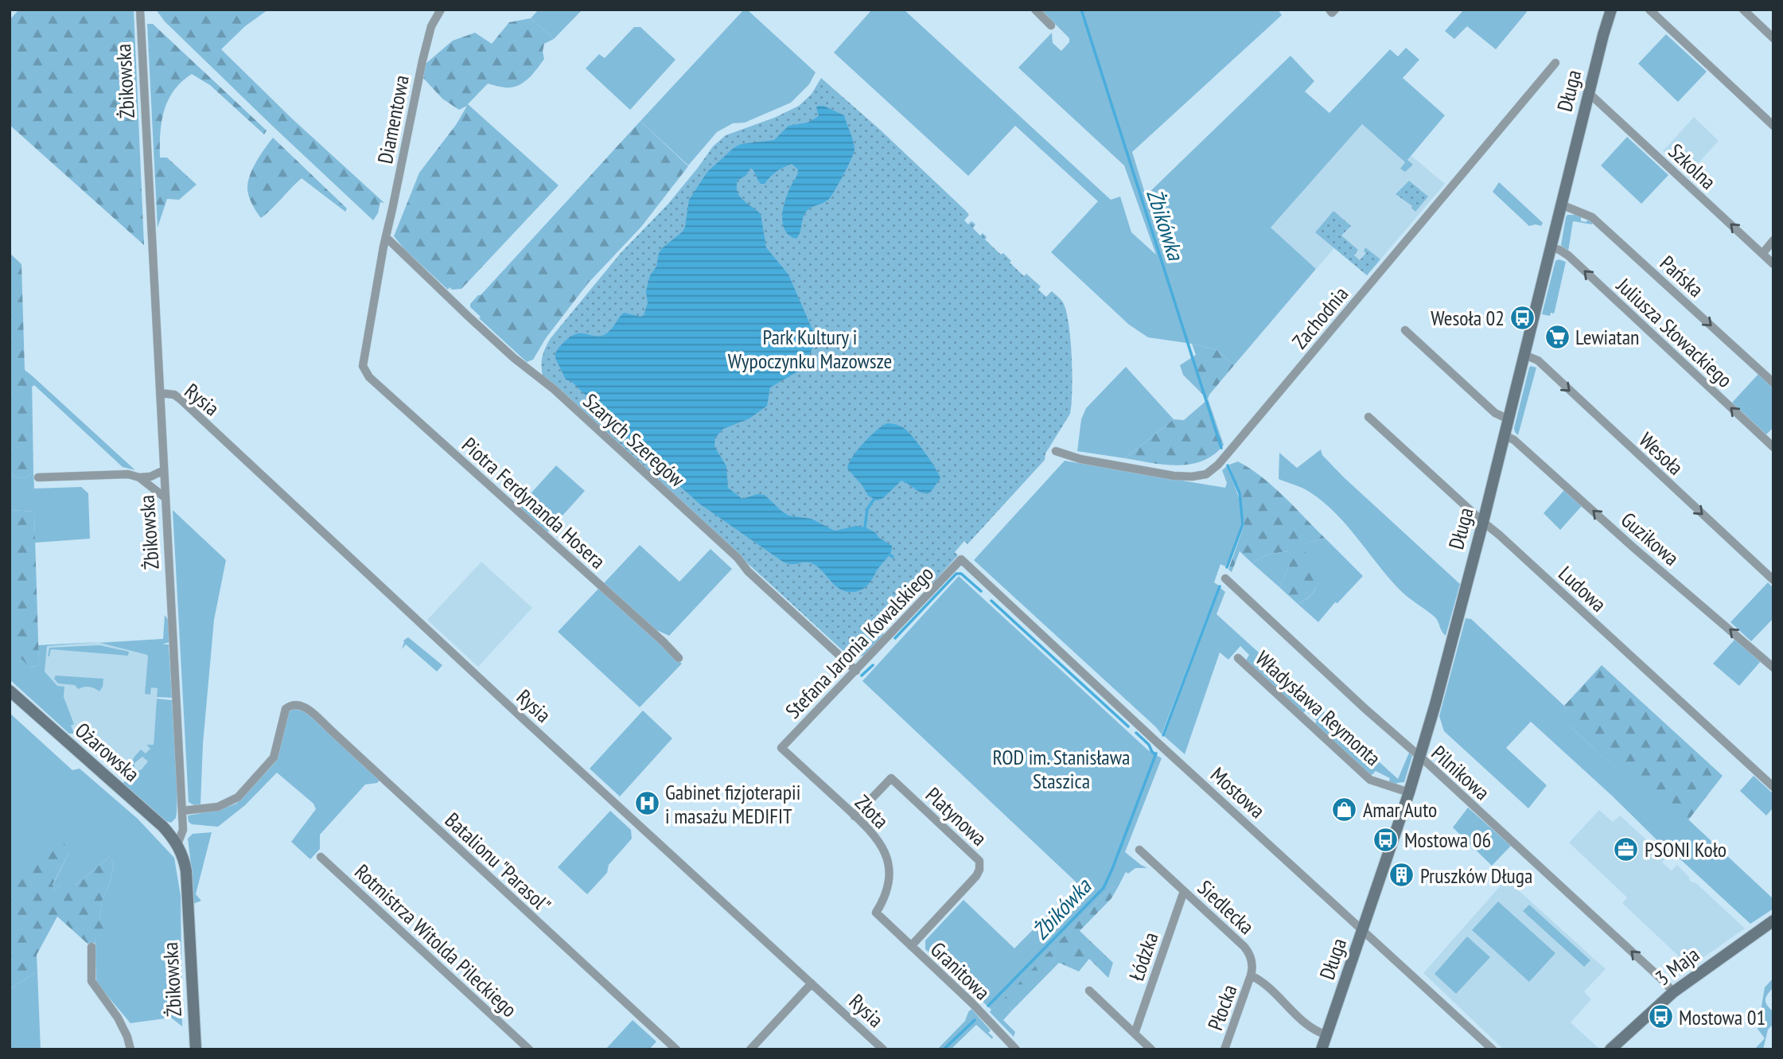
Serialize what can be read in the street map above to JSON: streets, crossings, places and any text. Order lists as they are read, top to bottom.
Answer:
{
  "streets": {
    "street": [
      "Żbikowska",
      "Długa",
      "Diamentowa",
      "Szkolna",
      "Pańska",
      "Zachodnia",
      "Juliusza Słowackiego",
      "Rysia",
      "Szarych Szeregów",
      "Wesoła",
      "Piotra Ferdynanda Hosera",
      "Guzikowa",
      "Ludowa",
      "Stefana Jaronia Kowalskiego",
      "Władysława Reymonta",
      "Ożarowska",
      "Pilnikowa",
      "Mostowa",
      "Złota",
      "Platynowa",
      "Batalionu \"Parasol\"",
      "Siedlecka",
      "Rotmistrza Witolda Pileckiego",
      "Łódzka",
      "3 Maja",
      "Granitowa",
      "Płocka"
    ]
  },
  "crossings": [
    ["Żbikowska", "Rysia"],
    ["Żbikowska", "Ożarowska"],
    ["Żbikowska", "Batalionu \"Parasol\""],
    ["Długa", "Szkolna"],
    ["Długa", "Pańska"],
    ["Długa", "Juliusza Słowackiego"],
    ["Długa", "Wesoła"],
    ["Długa", "Guzikowa"],
    ["Długa", "Ludowa"],
    ["Długa", "Władysława Reymonta"],
    ["Długa", "Pilnikowa"],
    ["Długa", "Mostowa"],
    ["Diamentowa", "Szarych Szeregów"],
    ["Diamentowa", "Piotra Ferdynanda Hosera"],
    ["Szarych Szeregów", "Stefana Jaronia Kowalskiego"],
    ["Stefana Jaronia Kowalskiego", "Mostowa"],
    ["Stefana Jaronia Kowalskiego", "Złota"],
    ["Pilnikowa", "3 Maja"],
    ["Złota", "Platynowa"],
    ["Złota", "Granitowa"],
    ["Platynowa", "Granitowa"],
    ["Siedlecka", "Łódzka"],
    ["Siedlecka", "Płocka"]
  ],
  "one_way": [
    "Szkolna",
    "Pańska",
    "Juliusza Słowackiego",
    "Wesoła",
    "Guzikowa",
    "Pilnikowa"
  ],
  "water": ["Żbikówka"],
  "parks": ["Park Kultury i Wypoczynku Mazowsze", "ROD im. Stanisława Staszica"],
  "places": {
    "bus stop": ["Wesoła 02", "Mostowa 06", "Mostowa 01"],
    "supermarket": ["Lewiatan"],
    "hospital": ["Gabinet fizjoterapii i masażu MEDIFIT"],
    "shop": ["Amar Auto"],
    "office": ["PSONI Koło"],
    "building": ["Pruszków Długa"]
  }
}
